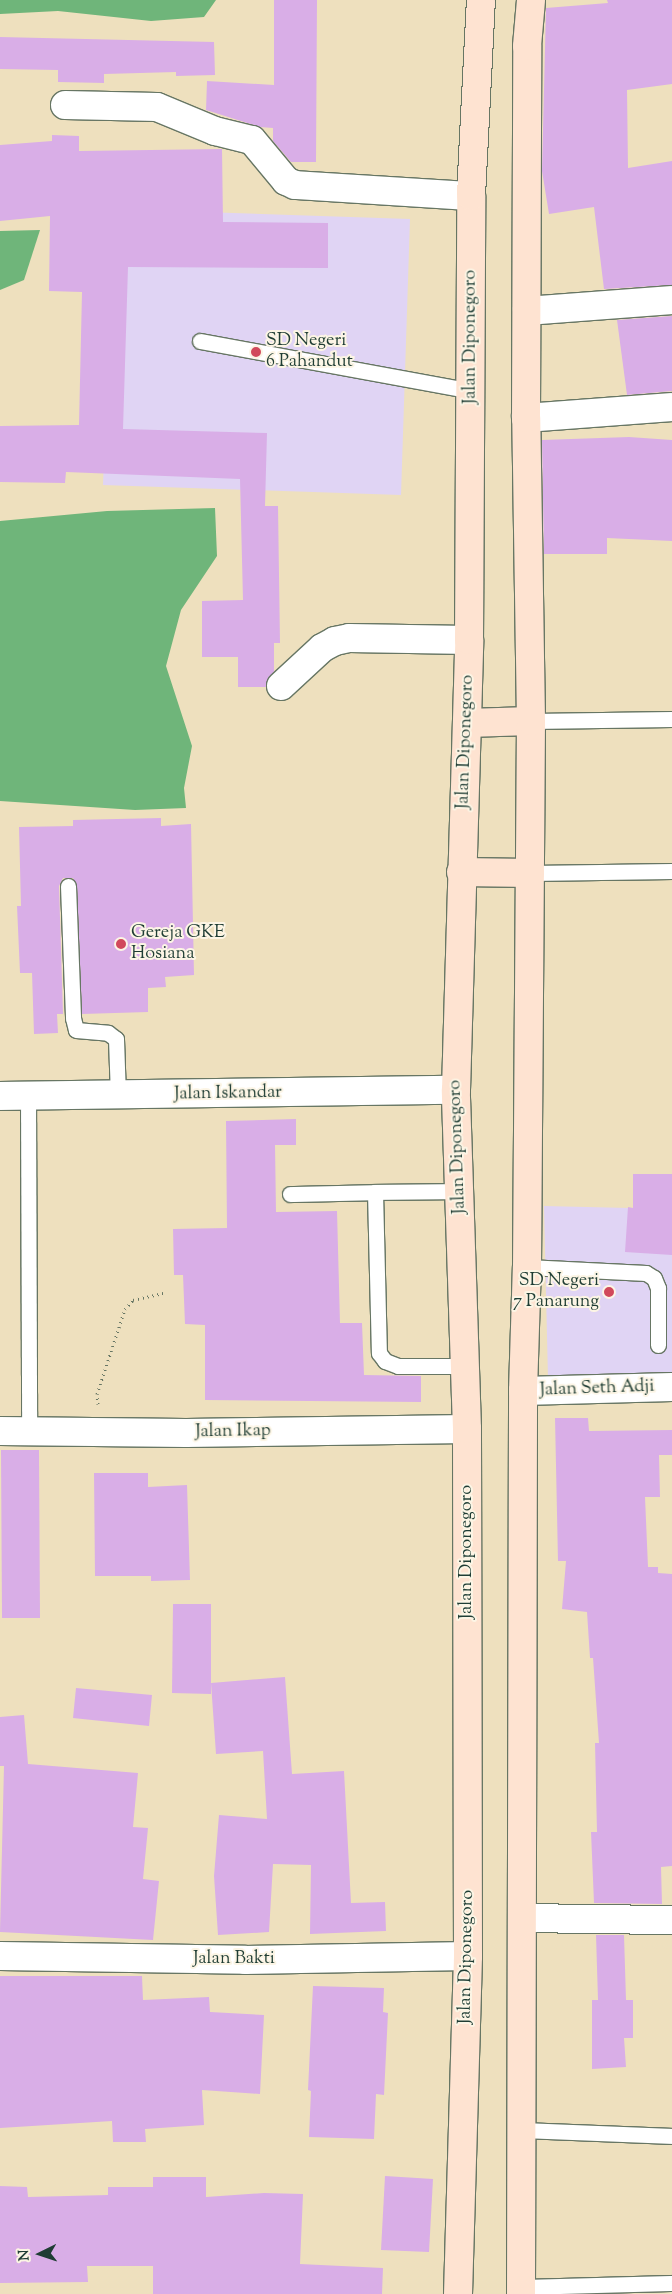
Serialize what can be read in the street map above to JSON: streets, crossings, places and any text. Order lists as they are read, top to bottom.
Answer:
{
  "streets": {
    "main road": ["Jalan Diponegoro"],
    "street": [
      "Jalan Iskandar",
      "Jalan Seth Adji",
      "Jalan Ikap",
      "Jalan Bakti"
    ]
  },
  "crossings": [
    ["Jalan Diponegoro", "Jalan Iskandar"],
    ["Jalan Diponegoro", "Jalan Ikap"],
    ["Jalan Diponegoro", "Jalan Bakti"]
  ],
  "places": ["SD Negeri 6 Pahandut", "Gereja GKE Hosiana", "SD Negeri 7 Panarung"],
  "north": "left"
}
